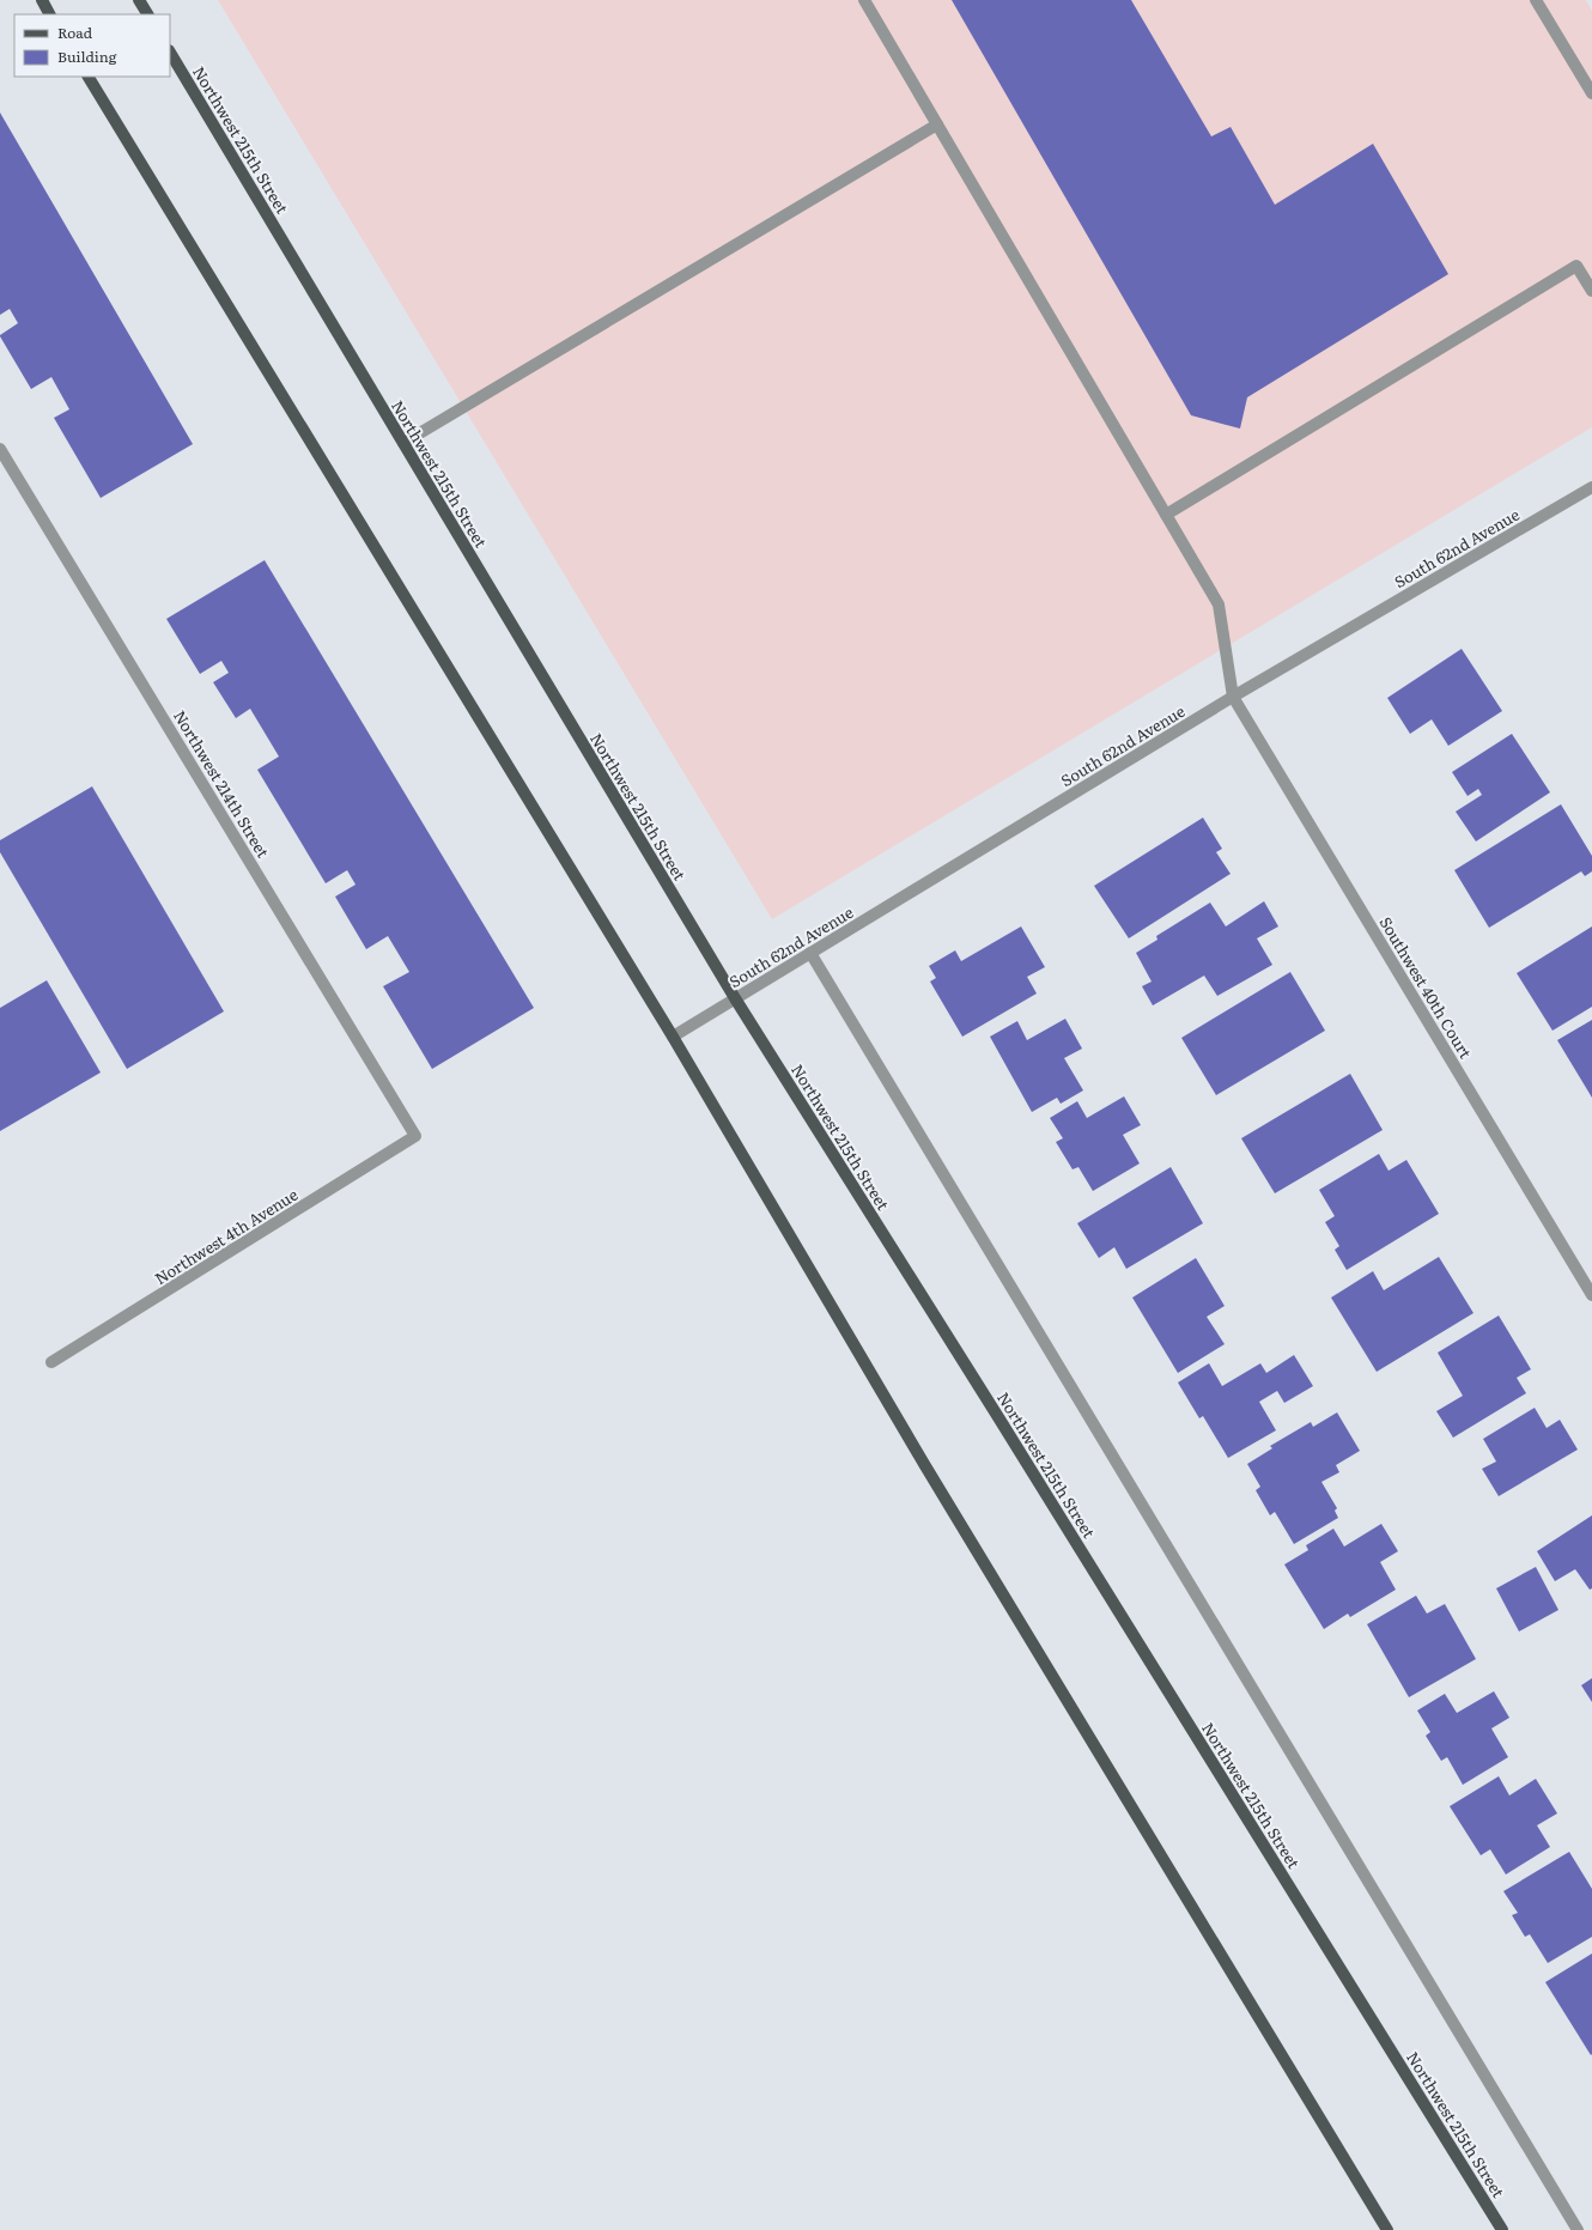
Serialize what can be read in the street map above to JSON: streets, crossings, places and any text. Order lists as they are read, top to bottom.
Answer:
{
  "streets": {
    "main road": ["Northwest 215th Street"],
    "street": [
      "South 62nd Avenue",
      "Northwest 214th Street",
      "Southwest 40th Court",
      "Northwest 4th Avenue"
    ]
  },
  "crossings": [
    ["Northwest 215th Street", "South 62nd Avenue"],
    ["South 62nd Avenue", "Southwest 40th Court"],
    ["Northwest 214th Street", "Northwest 4th Avenue"]
  ],
  "legend": ["Road", "Building"]
}
